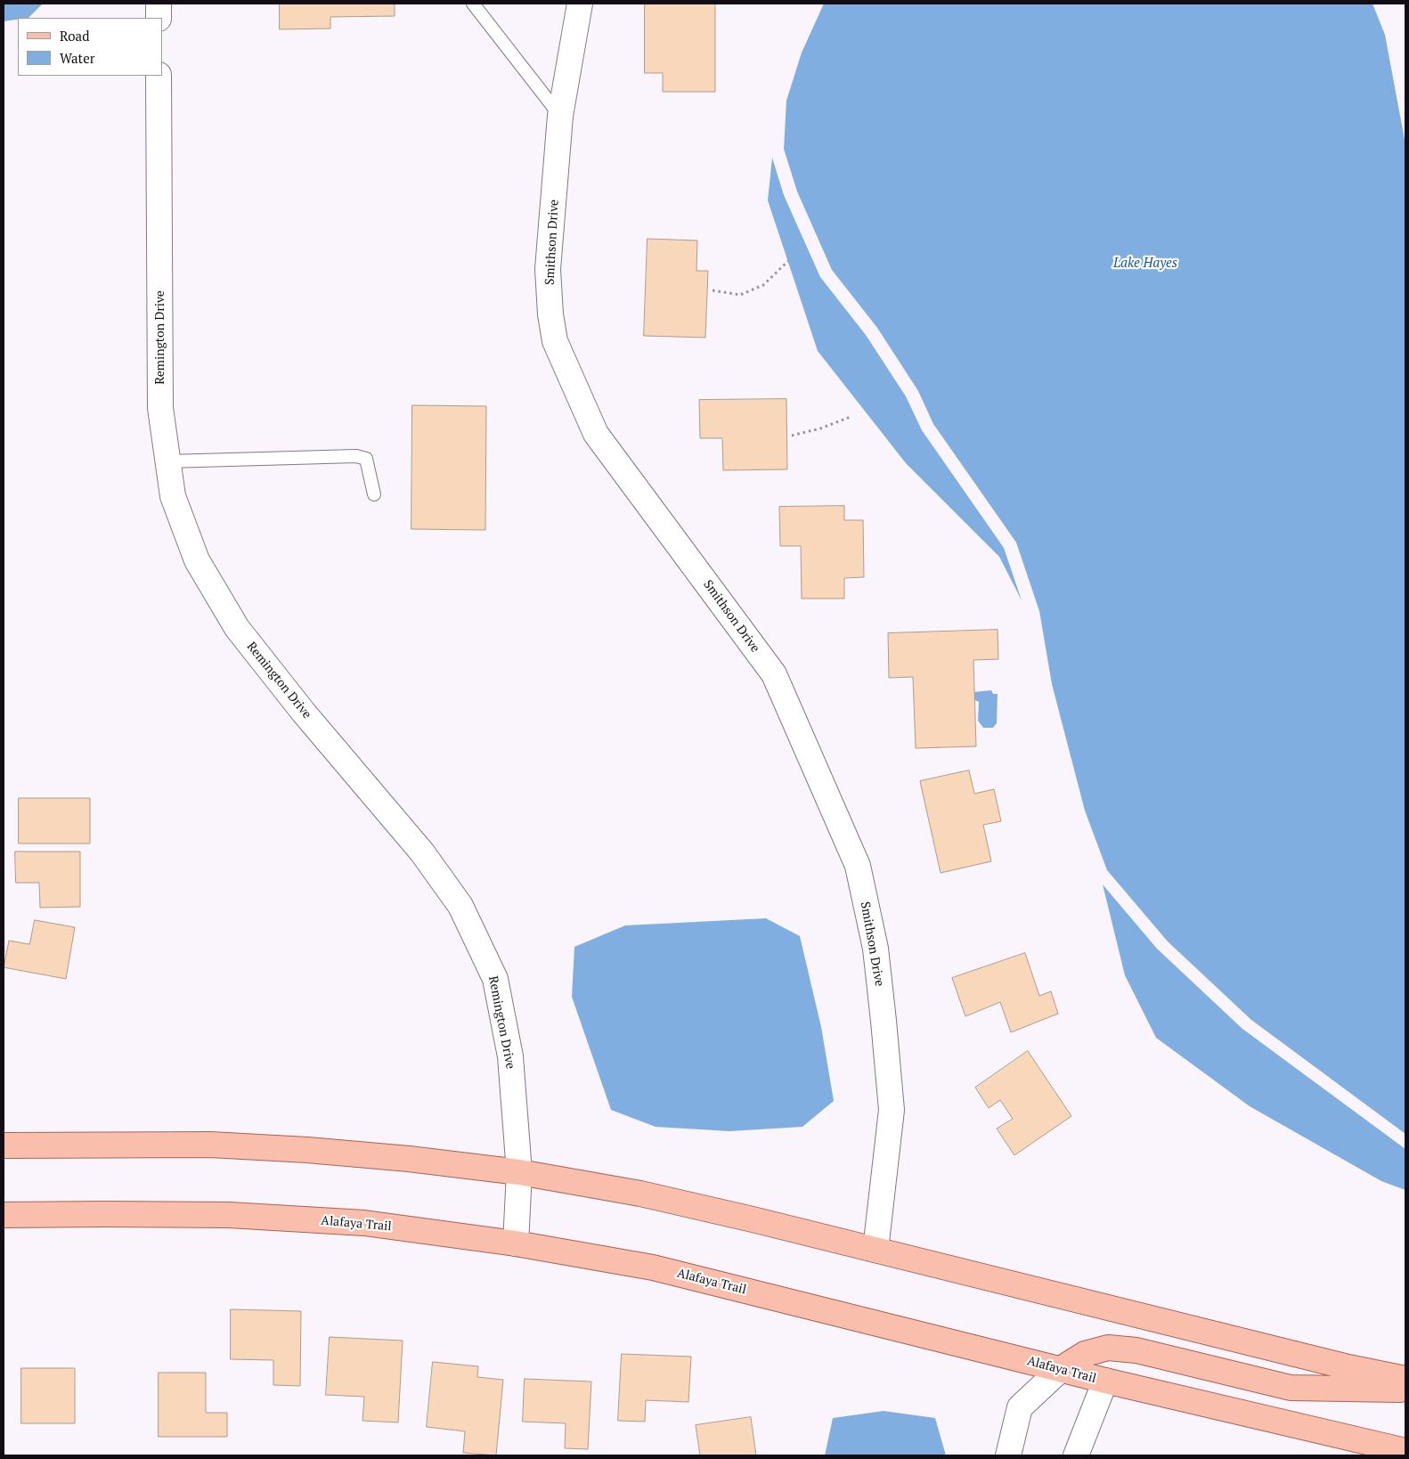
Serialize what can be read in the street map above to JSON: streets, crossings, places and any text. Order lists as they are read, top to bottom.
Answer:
{
  "streets": {
    "main road": ["Alafaya Trail"],
    "street": ["Smithson Drive", "Remington Drive"]
  },
  "crossings": [
    ["Remington Drive", "Alafaya Trail"]
  ],
  "water": ["Lake Hayes"],
  "legend": ["Road", "Water"]
}
